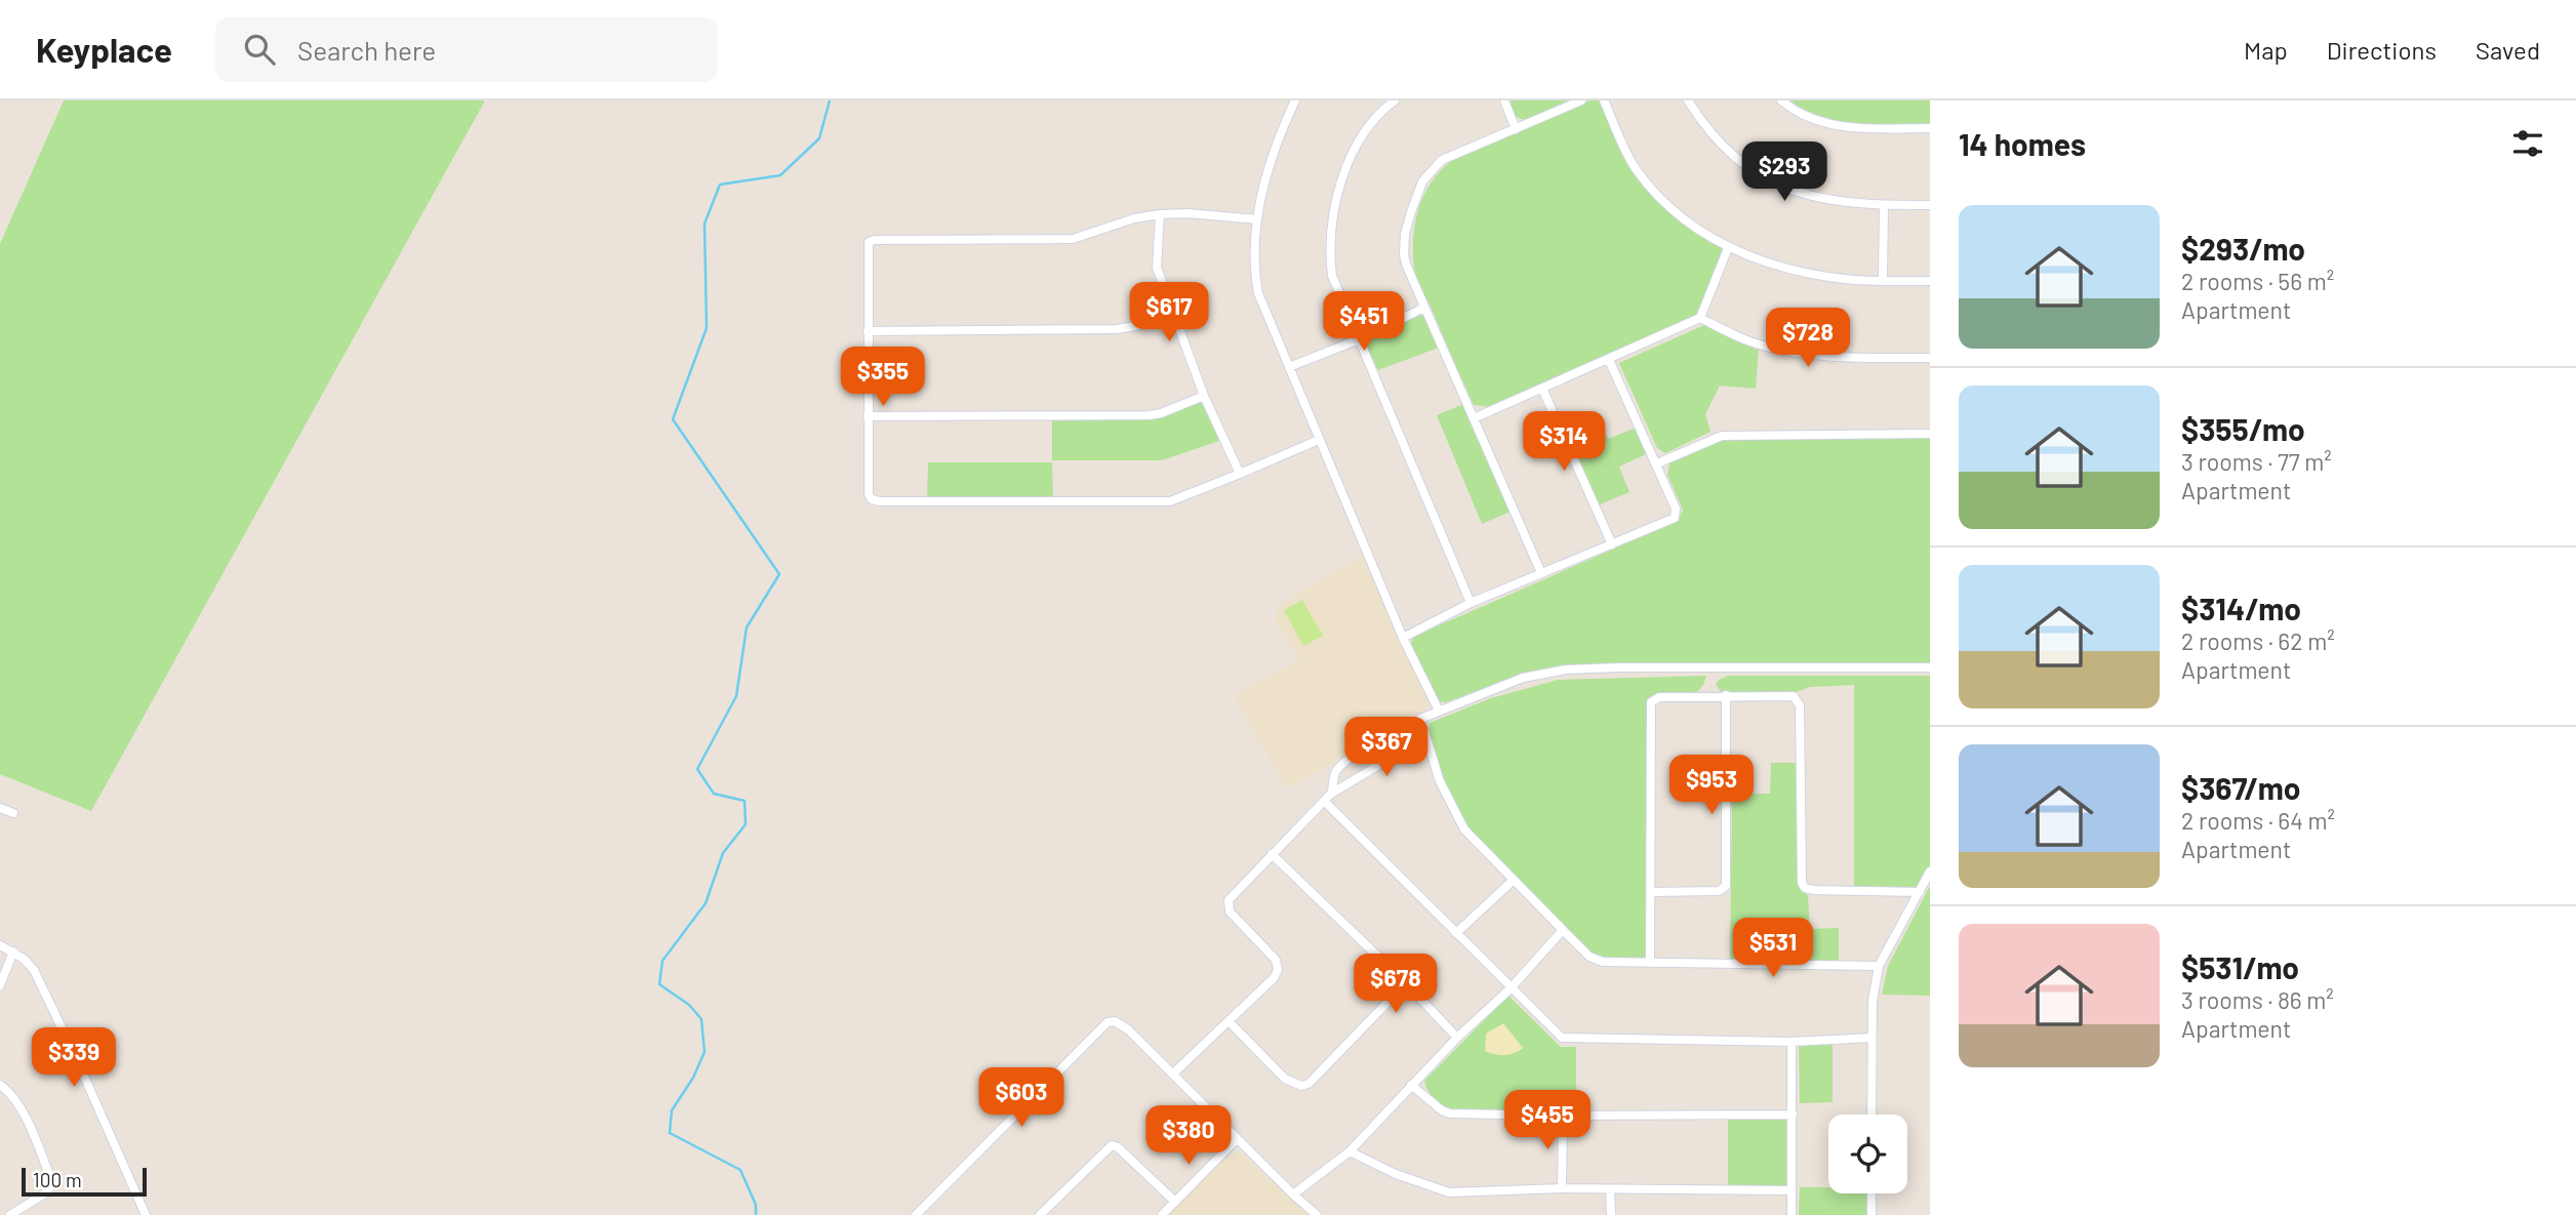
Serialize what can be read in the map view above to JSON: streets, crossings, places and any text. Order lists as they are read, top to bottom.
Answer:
{
  "scale_bar": "100 m",
  "page": {
    "header": "Keyplace",
    "search": "Search here",
    "nav": ["Map", "Directions", "Saved"],
    "heading": "14 homes",
    "price": [
      "$293",
      "$617",
      "$451",
      "$728",
      "$355",
      "$314",
      "$367",
      "$953",
      "$531",
      "$678",
      "$339",
      "$603",
      "$455",
      "$380"
    ],
    "list": [
      {
        "name": "$293/mo",
        "note": "2 rooms · 56 m² · Apartment"
      },
      {
        "name": "$355/mo",
        "note": "3 rooms · 77 m² · Apartment"
      },
      {
        "name": "$314/mo",
        "note": "2 rooms · 62 m² · Apartment"
      },
      {
        "name": "$367/mo",
        "note": "2 rooms · 64 m² · Apartment"
      },
      {
        "name": "$531/mo",
        "note": "3 rooms · 86 m² · Apartment"
      }
    ],
    "scale": "100 m"
  }
}
